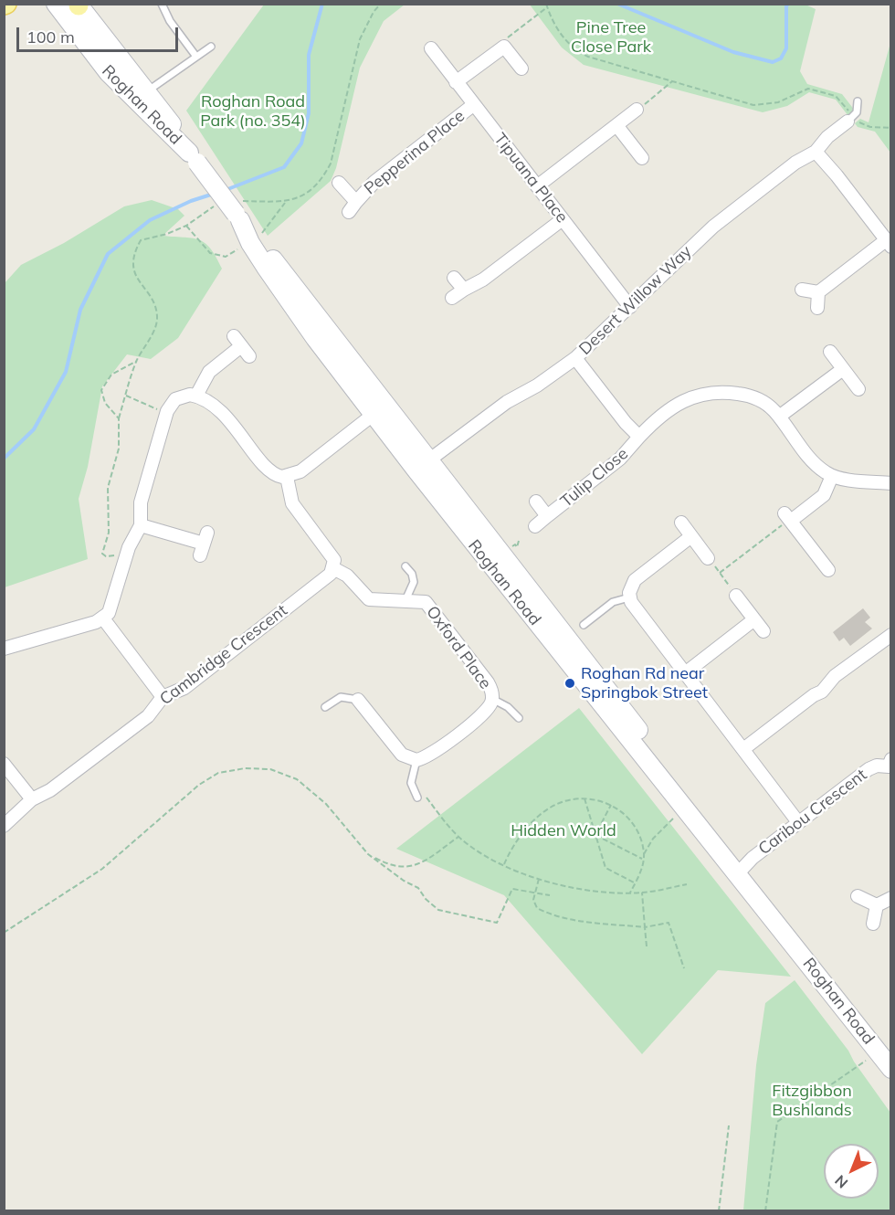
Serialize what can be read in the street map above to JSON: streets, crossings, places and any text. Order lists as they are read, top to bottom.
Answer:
{
  "streets": {
    "main road": ["Roghan Road"],
    "street": [
      "Pepperina Place",
      "Tipuana Place",
      "Desert Willow Way",
      "Tulip Close",
      "Oxford Place",
      "Cambridge Crescent",
      "Caribou Crescent"
    ]
  },
  "crossings": [
    ["Roghan Road", "Desert Willow Way"],
    ["Roghan Road", "Caribou Crescent"],
    ["Pepperina Place", "Tipuana Place"],
    ["Tipuana Place", "Desert Willow Way"],
    ["Oxford Place", "Cambridge Crescent"]
  ],
  "parks": [
    "Pine Tree Close Park",
    "Roghan Road Park (no. 354)",
    "Hidden World",
    "Fitzgibbon Bushlands"
  ],
  "places": ["Roghan Rd near Springbok Street"],
  "scale_bar": "100 m",
  "north": "bottom left"
}
